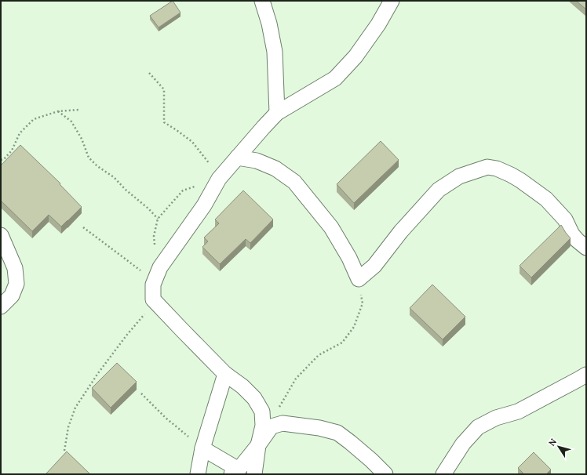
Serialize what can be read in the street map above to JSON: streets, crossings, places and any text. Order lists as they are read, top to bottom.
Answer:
{
  "north": "top left"
}
